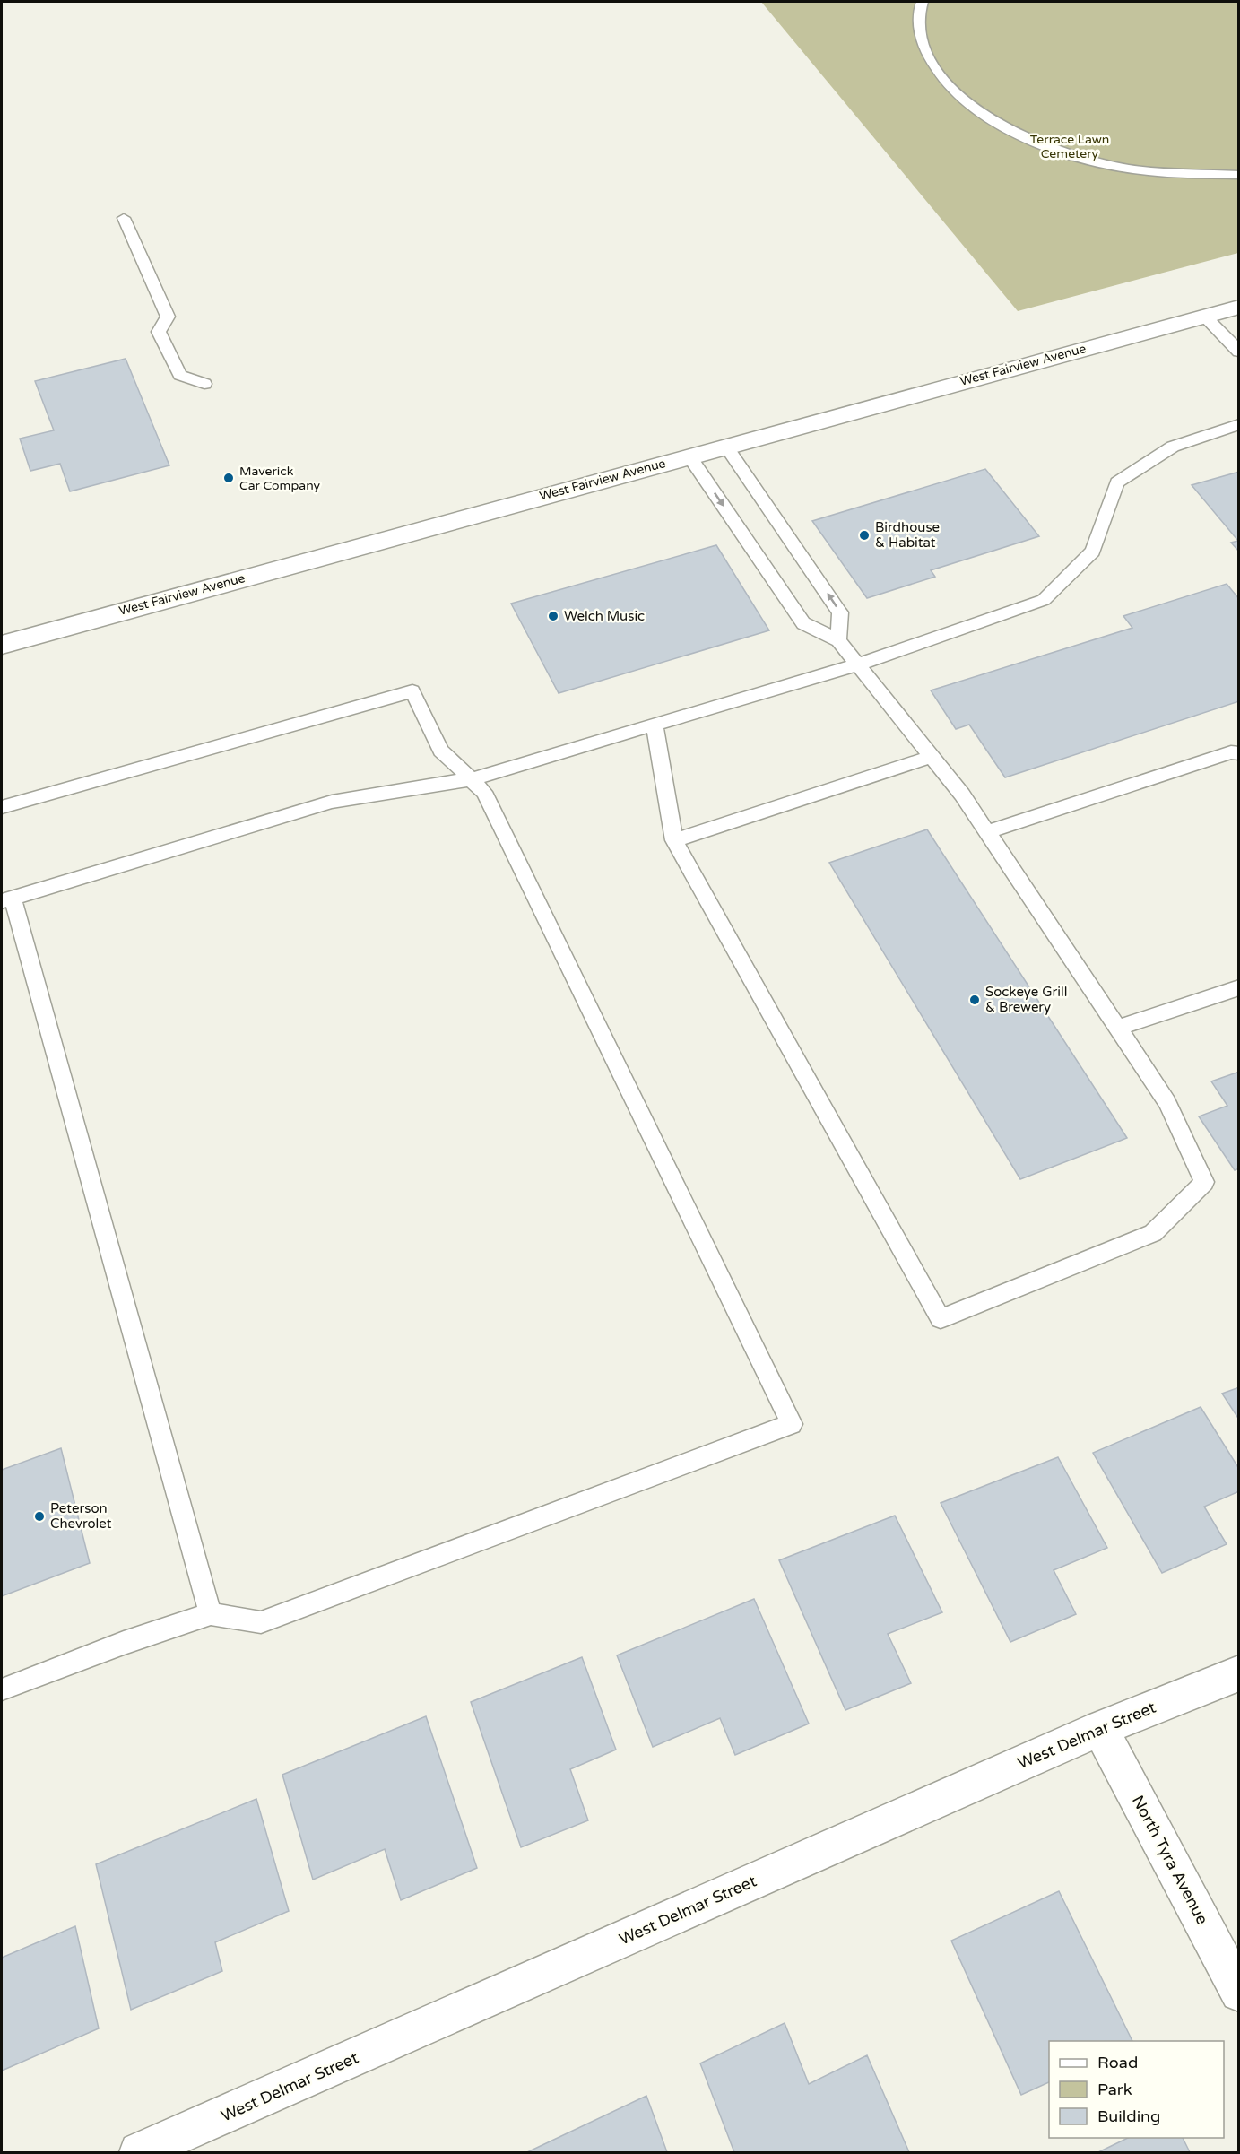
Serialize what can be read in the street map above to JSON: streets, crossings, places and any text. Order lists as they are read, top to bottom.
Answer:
{
  "streets": {
    "main road": ["West Fairview Avenue", "West Delmar Street", "North Tyra Avenue"]
  },
  "crossings": [
    ["West Delmar Street", "North Tyra Avenue"]
  ],
  "parks": ["Terrace Lawn Cemetery"],
  "places": [
    "Maverick Car Company",
    "Birdhouse & Habitat",
    "Welch Music",
    "Sockeye Grill & Brewery",
    "Peterson Chevrolet"
  ],
  "legend": ["Road", "Park", "Building"]
}
